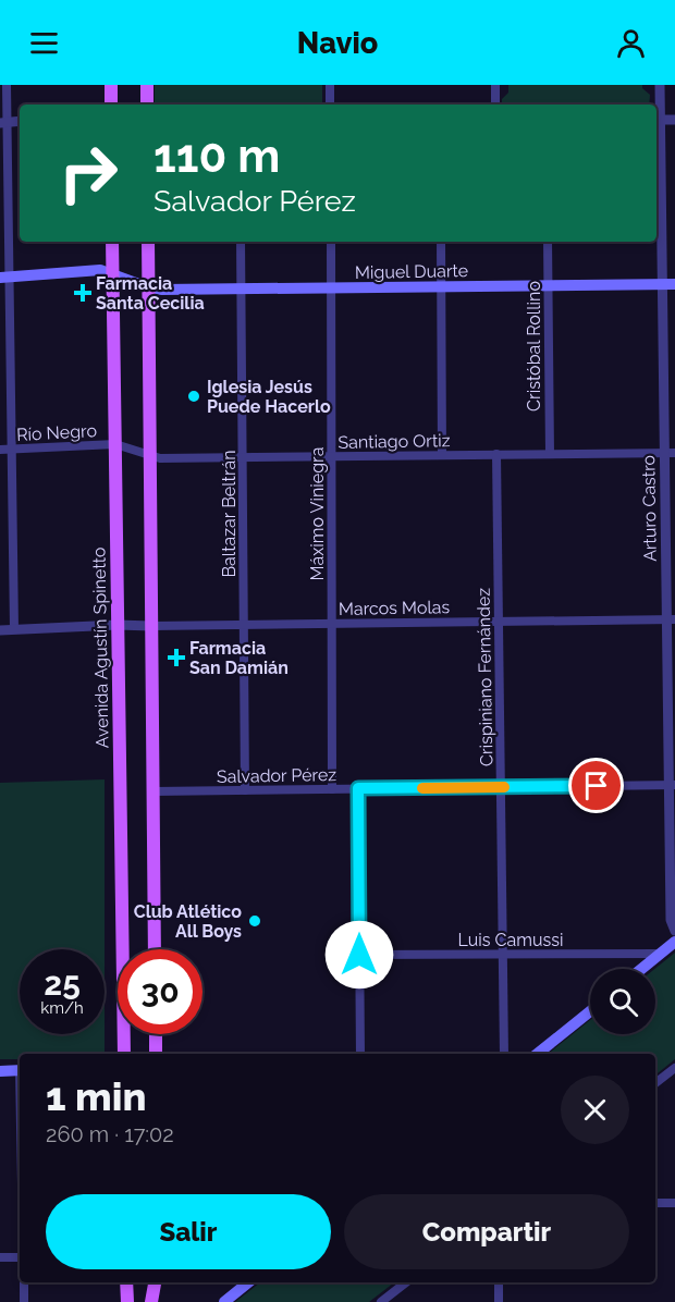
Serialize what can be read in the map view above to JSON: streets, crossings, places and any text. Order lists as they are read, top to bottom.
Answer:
{
  "streets": {
    "main road": ["Miguel Duarte", "Avenida Agustín Spinetto"],
    "street": [
      "Cristóbal Rollino",
      "Río Negro",
      "Santiago Ortiz",
      "Arturo Castro",
      "Baltazar Beltrán",
      "Máximo Viniegra",
      "Marcos Molas",
      "Crispiniano Fernández",
      "Salvador Pérez",
      "Luis Camussi"
    ]
  },
  "crossings": [
    ["Miguel Duarte", "Cristóbal Rollino"],
    ["Miguel Duarte", "Arturo Castro"],
    ["Miguel Duarte", "Baltazar Beltrán"],
    ["Miguel Duarte", "Máximo Viniegra"],
    ["Miguel Duarte", "Avenida Agustín Spinetto"],
    ["Cristóbal Rollino", "Santiago Ortiz"],
    ["Río Negro", "Santiago Ortiz"],
    ["Río Negro", "Avenida Agustín Spinetto"],
    ["Santiago Ortiz", "Arturo Castro"],
    ["Santiago Ortiz", "Baltazar Beltrán"],
    ["Santiago Ortiz", "Máximo Viniegra"],
    ["Santiago Ortiz", "Avenida Agustín Spinetto"],
    ["Santiago Ortiz", "Crispiniano Fernández"],
    ["Arturo Castro", "Marcos Molas"],
    ["Arturo Castro", "Salvador Pérez"],
    ["Baltazar Beltrán", "Marcos Molas"],
    ["Baltazar Beltrán", "Salvador Pérez"],
    ["Máximo Viniegra", "Marcos Molas"],
    ["Máximo Viniegra", "Salvador Pérez"],
    ["Marcos Molas", "Crispiniano Fernández"],
    ["Crispiniano Fernández", "Salvador Pérez"],
    ["Crispiniano Fernández", "Luis Camussi"]
  ],
  "places": {
    "health": ["Farmacia Santa Cecilia", "Farmacia San Damián"],
    "other": ["Iglesia Jesús Puede Hacerlo", "Club Atlético All Boys"]
  },
  "page": {
    "header": "Navio",
    "turn": ["110 m", "Salvador Pérez"],
    "speed": "25 km/h",
    "limit": "30",
    "heading": ["1 min", "260 m · 17:02"],
    "buttons": ["Salir", "Compartir"]
  }
}
